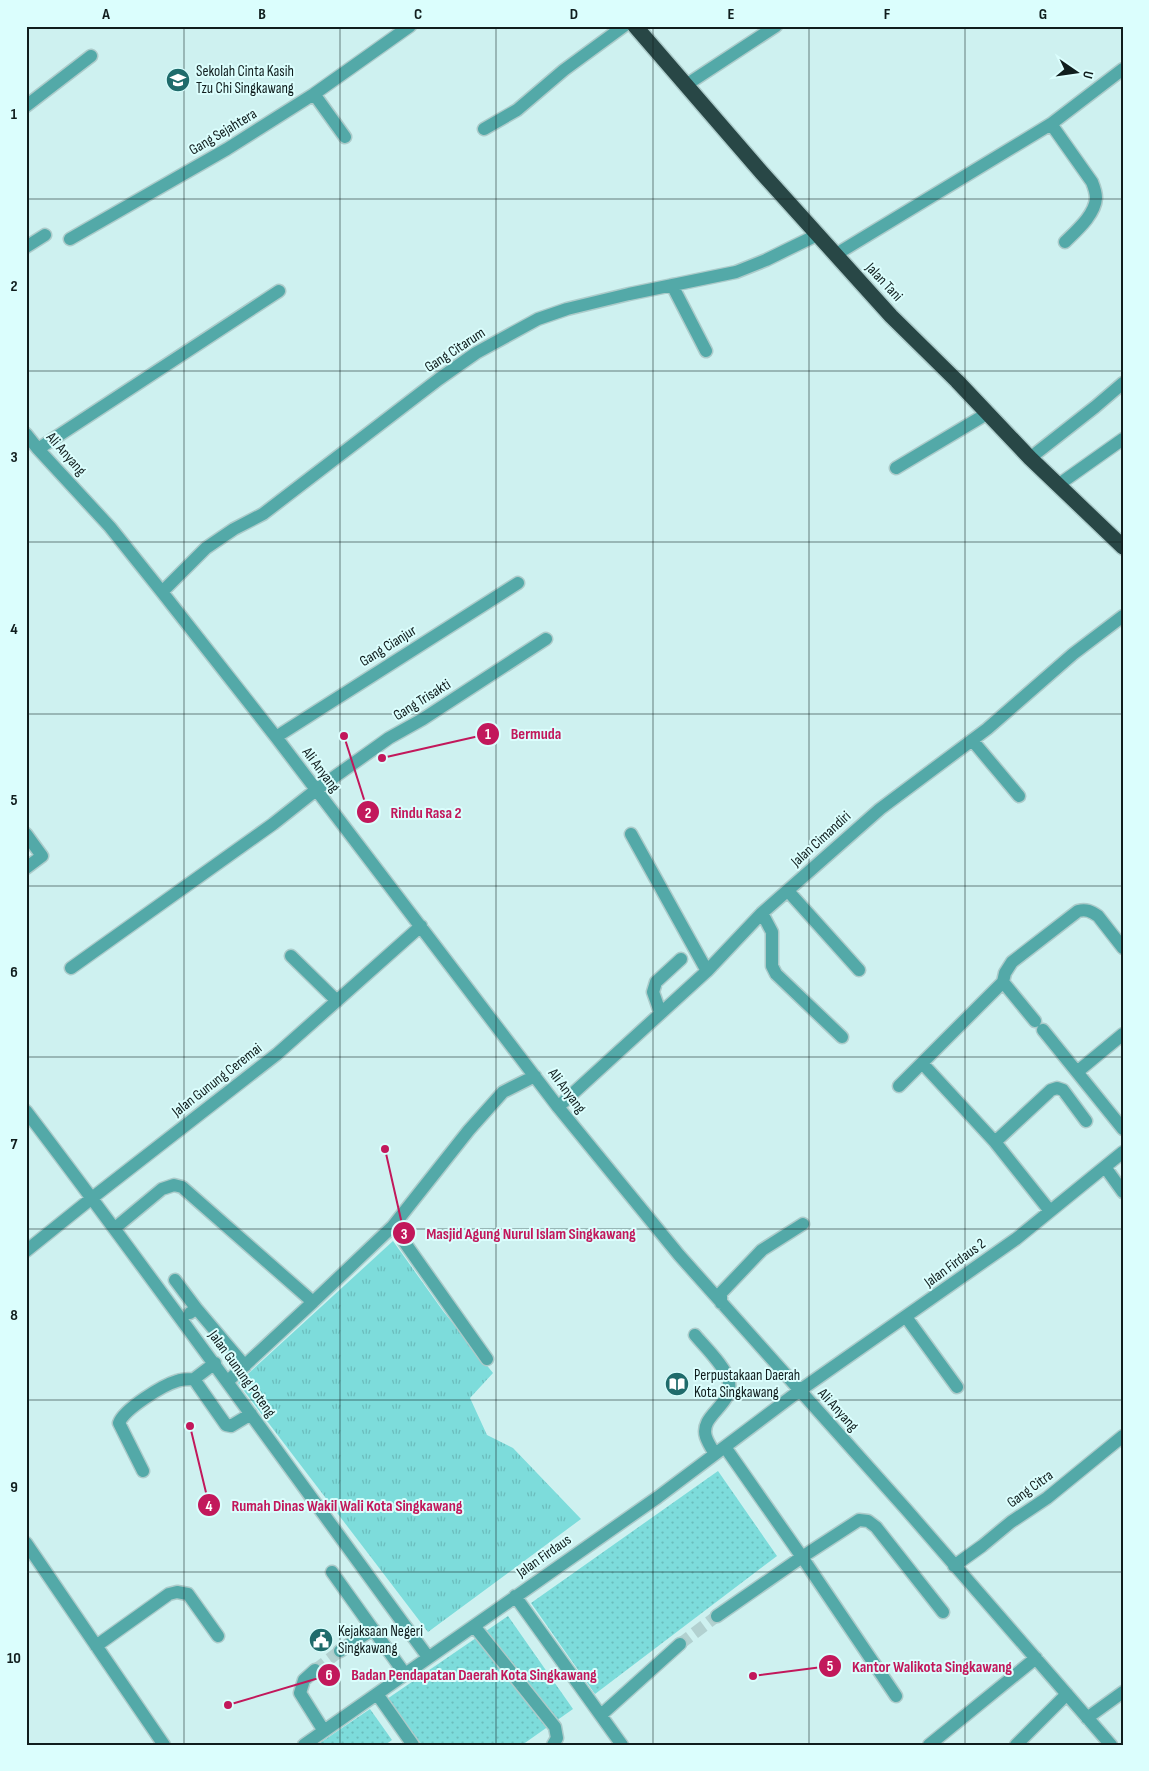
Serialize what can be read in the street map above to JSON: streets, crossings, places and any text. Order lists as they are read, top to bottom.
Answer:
{
  "streets": {
    "highway": ["Jalan Tani"],
    "street": [
      "Gang Sejahtera",
      "Gang Citarum",
      "Ali Anyang",
      "Gang Cianjur",
      "Gang Trisakti",
      "Jalan Cimandiri",
      "Jalan Gunung Ceremai",
      "Jalan Firdaus 2",
      "Jalan Gunung Poteng",
      "Gang Citra",
      "Jalan Firdaus"
    ]
  },
  "crossings": [
    ["Jalan Tani", "Gang Citarum"],
    ["Gang Citarum", "Ali Anyang"],
    ["Ali Anyang", "Gang Cianjur"],
    ["Ali Anyang", "Gang Trisakti"],
    ["Ali Anyang", "Jalan Cimandiri"],
    ["Ali Anyang", "Jalan Gunung Ceremai"],
    ["Ali Anyang", "Jalan Firdaus 2"],
    ["Ali Anyang", "Gang Citra"],
    ["Ali Anyang", "Jalan Firdaus"],
    ["Jalan Gunung Ceremai", "Jalan Gunung Poteng"],
    ["Jalan Firdaus 2", "Jalan Firdaus"],
    ["Jalan Gunung Poteng", "Jalan Firdaus"]
  ],
  "places": {
    "school or university": ["Sekolah Cinta Kasih Tzu Chi Singkawang"],
    "other": [
      "Rindu Rasa 2",
      "Bermuda",
      "Masjid Agung Nurul Islam Singkawang",
      "Rumah Dinas Wakil Wali Kota Singkawang",
      "Kantor Walikota Singkawang",
      "Badan Pendapatan Daerah Kota Singkawang"
    ],
    "library": ["Perpustakaan Daerah Kota Singkawang"],
    "public building": ["Kejaksaan Negeri Singkawang"]
  },
  "north": "right",
  "grid": {
    "columns": [
      "A",
      "B",
      "C",
      "D",
      "E",
      "F",
      "G"
    ],
    "rows": [
      "1",
      "2",
      "3",
      "4",
      "5",
      "6",
      "7",
      "8",
      "9",
      "10"
    ]
  }
}
